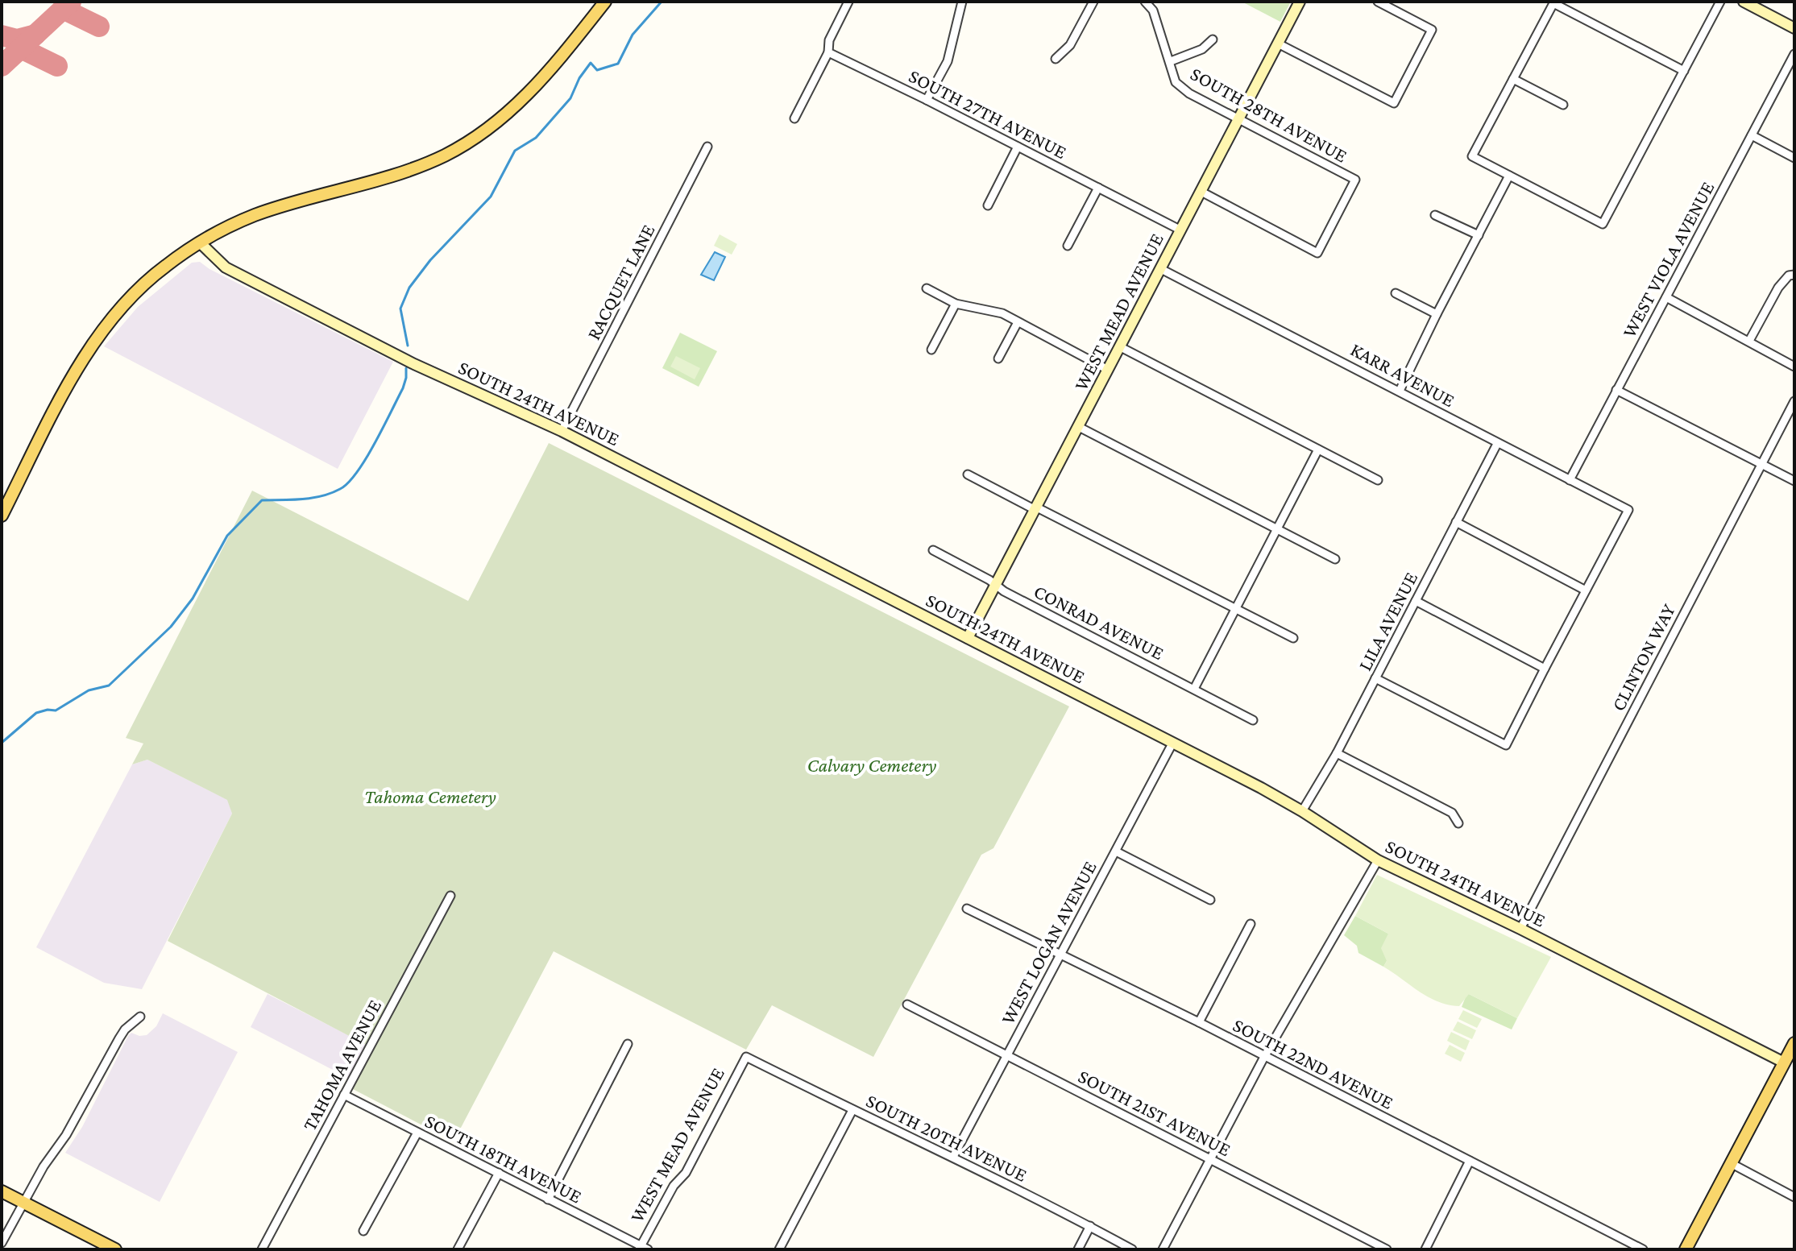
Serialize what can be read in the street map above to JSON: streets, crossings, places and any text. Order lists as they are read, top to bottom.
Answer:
{
  "streets": {
    "street": [
      "SOUTH 27TH AVENUE",
      "SOUTH 28TH AVENUE",
      "WEST VIOLA AVENUE",
      "RACQUET LANE",
      "WEST MEAD AVENUE",
      "KARR AVENUE",
      "SOUTH 24TH AVENUE",
      "LILA AVENUE",
      "CONRAD AVENUE",
      "CLINTON WAY",
      "WEST LOGAN AVENUE",
      "SOUTH 22ND AVENUE",
      "TAHOMA AVENUE",
      "SOUTH 21ST AVENUE",
      "SOUTH 20TH AVENUE",
      "SOUTH 18TH AVENUE"
    ]
  },
  "crossings": [
    ["SOUTH 27TH AVENUE", "WEST MEAD AVENUE"],
    ["SOUTH 28TH AVENUE", "WEST MEAD AVENUE"],
    ["WEST VIOLA AVENUE", "KARR AVENUE"],
    ["RACQUET LANE", "SOUTH 24TH AVENUE"],
    ["WEST MEAD AVENUE", "KARR AVENUE"],
    ["WEST MEAD AVENUE", "SOUTH 24TH AVENUE"],
    ["WEST MEAD AVENUE", "CONRAD AVENUE"],
    ["WEST MEAD AVENUE", "SOUTH 20TH AVENUE"],
    ["WEST MEAD AVENUE", "SOUTH 18TH AVENUE"],
    ["KARR AVENUE", "LILA AVENUE"],
    ["SOUTH 24TH AVENUE", "LILA AVENUE"],
    ["SOUTH 24TH AVENUE", "CLINTON WAY"],
    ["SOUTH 24TH AVENUE", "WEST LOGAN AVENUE"],
    ["WEST LOGAN AVENUE", "SOUTH 22ND AVENUE"],
    ["WEST LOGAN AVENUE", "SOUTH 21ST AVENUE"],
    ["WEST LOGAN AVENUE", "SOUTH 20TH AVENUE"],
    ["TAHOMA AVENUE", "SOUTH 18TH AVENUE"]
  ],
  "parks": ["Calvary Cemetery", "Tahoma Cemetery"]
}
